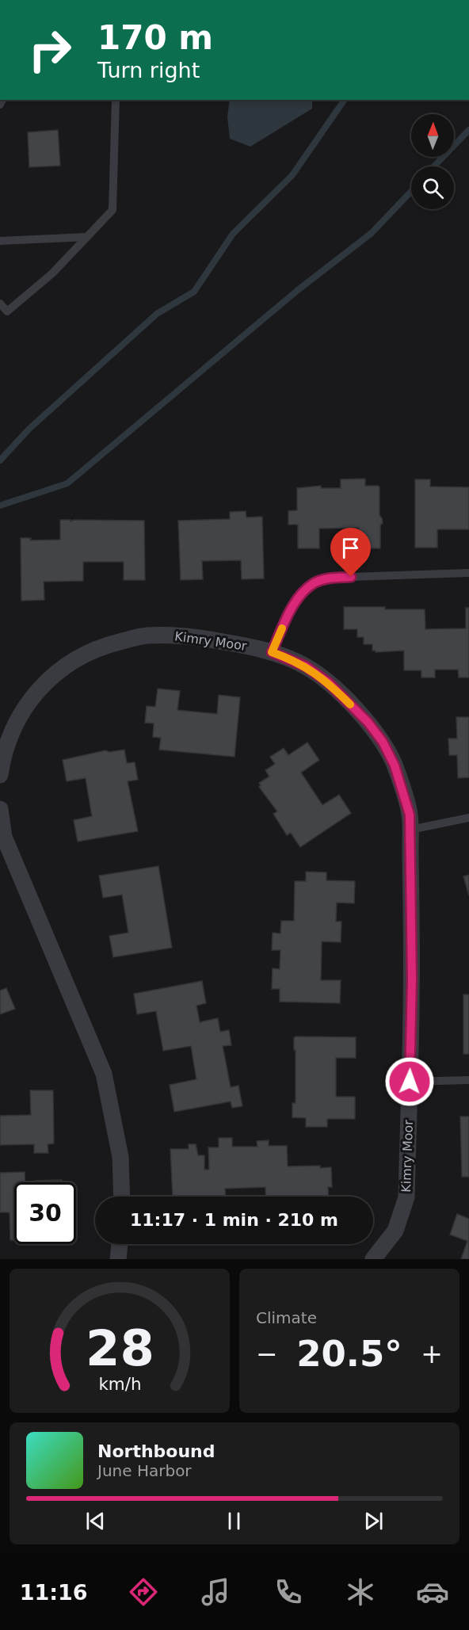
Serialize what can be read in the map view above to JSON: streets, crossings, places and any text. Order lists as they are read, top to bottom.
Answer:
{
  "streets": {
    "street": ["Kimry Moor"]
  },
  "north": "top",
  "page": {
    "turn": ["170 m", "Turn right"],
    "limit": "30",
    "trip": "11:17 · 1 min · 210 m",
    "tile": "Climate",
    "heat": ["−", "20.5°", "+"],
    "song": ["Northbound", "June Harbor"],
    "tabs": "11:16",
    "gauge": ["28", "km/h"]
  }
}
